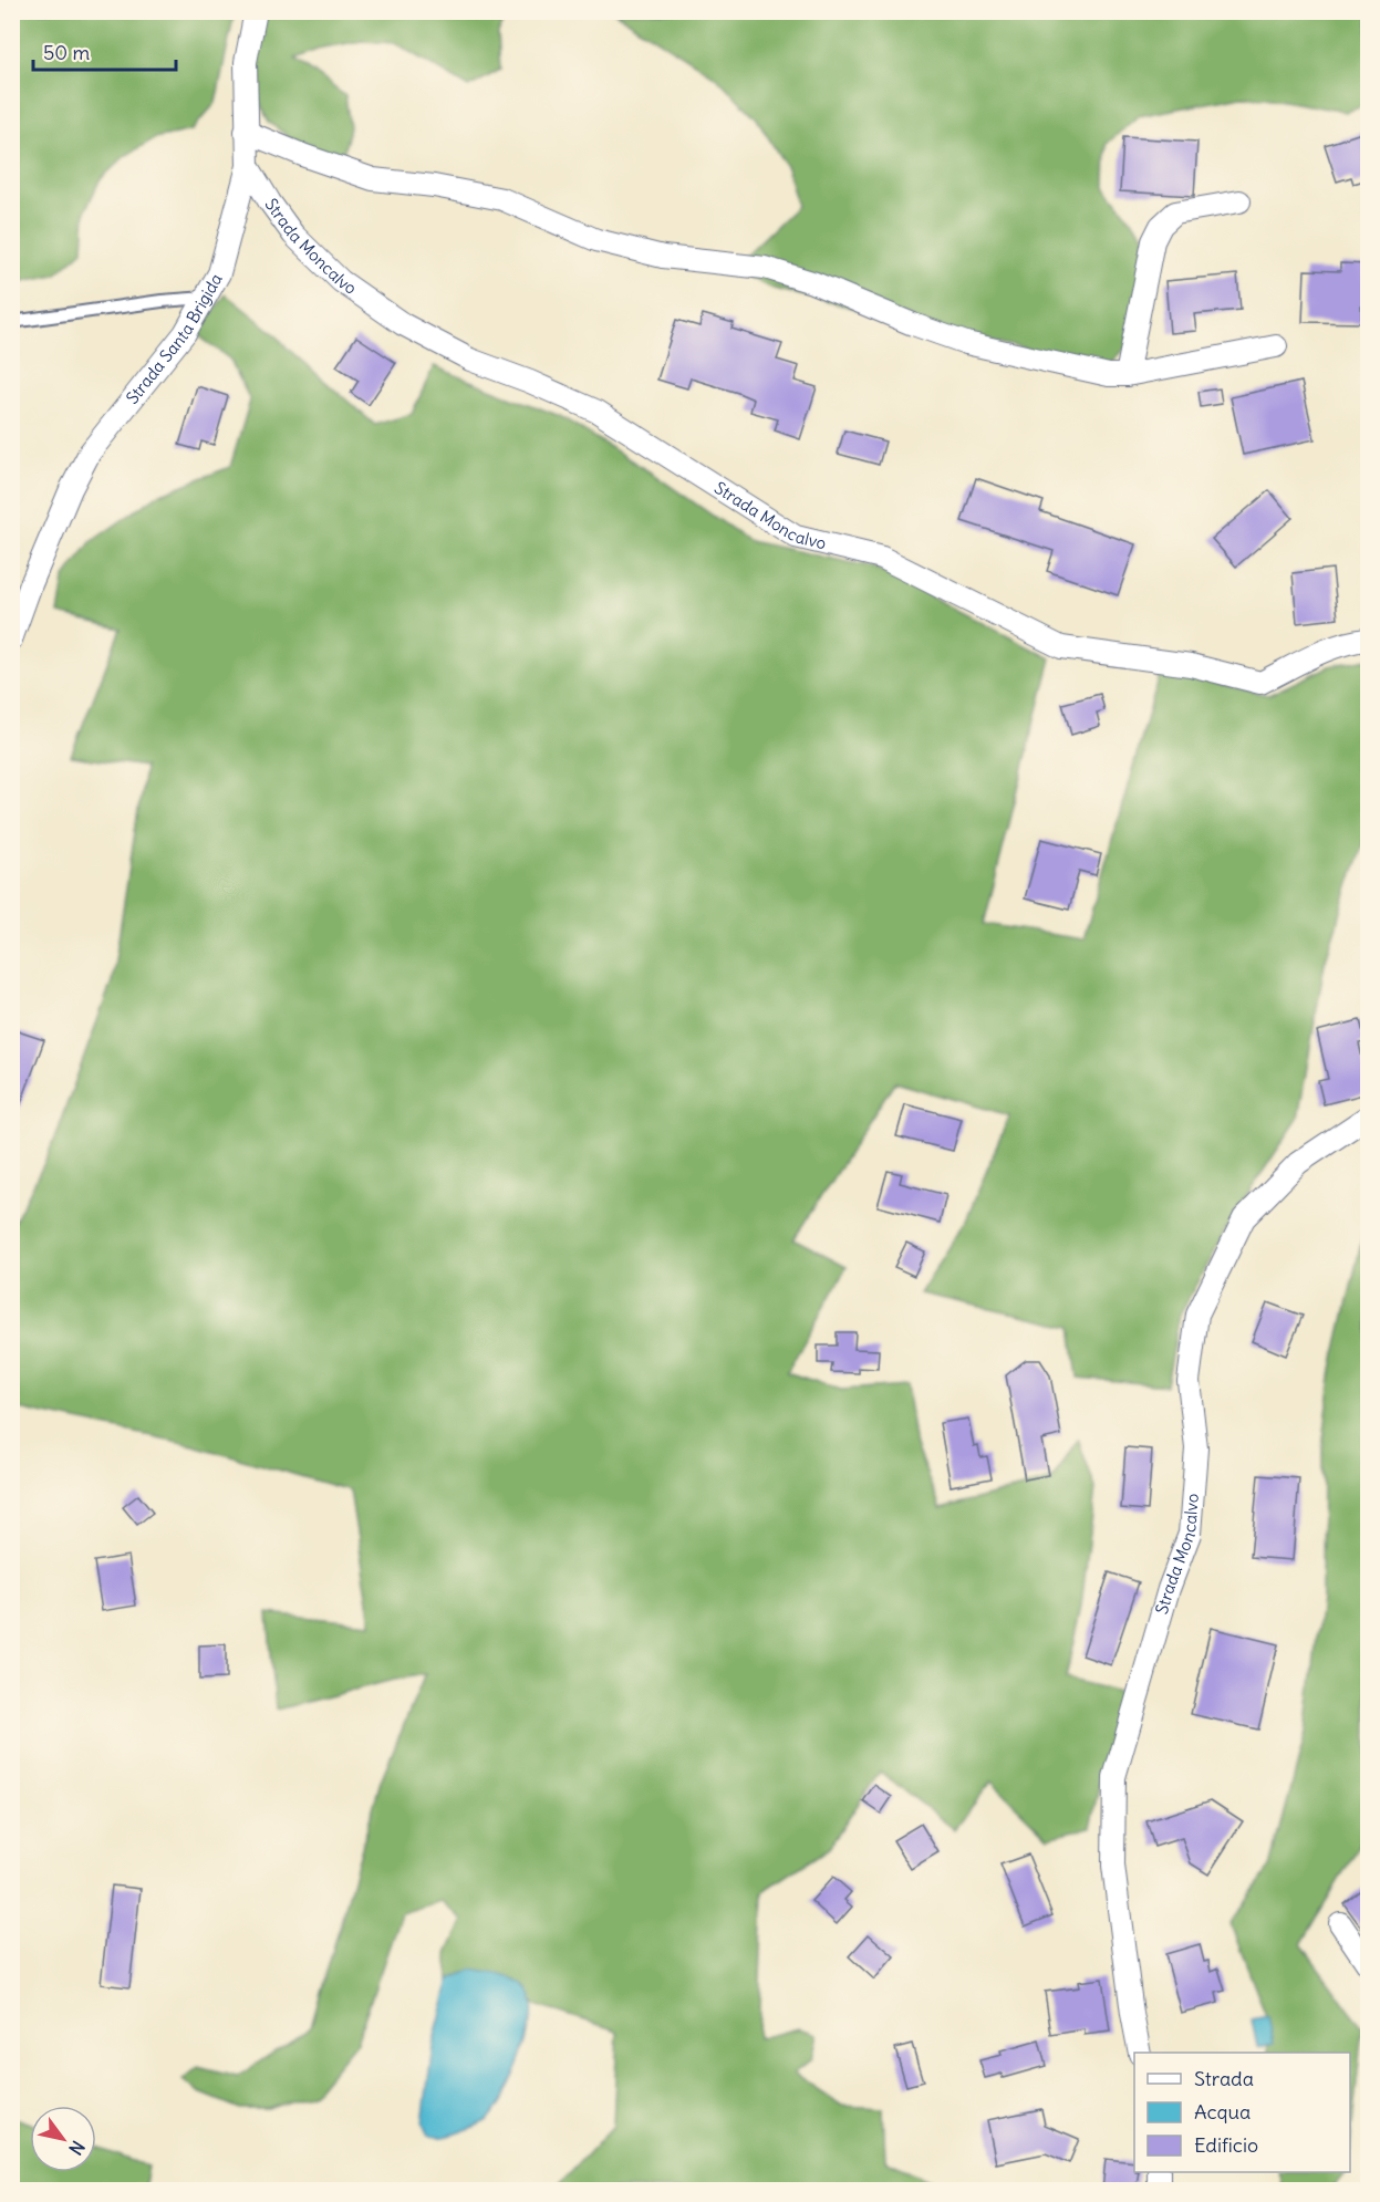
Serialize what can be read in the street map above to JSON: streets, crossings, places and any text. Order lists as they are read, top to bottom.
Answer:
{
  "streets": {
    "street": ["Strada Moncalvo", "Strada Santa Brigida"]
  },
  "crossings": [
    ["Strada Moncalvo", "Strada Santa Brigida"]
  ],
  "legend": ["Strada", "Acqua", "Edificio"],
  "scale_bar": "50 m",
  "north": "bottom right"
}
